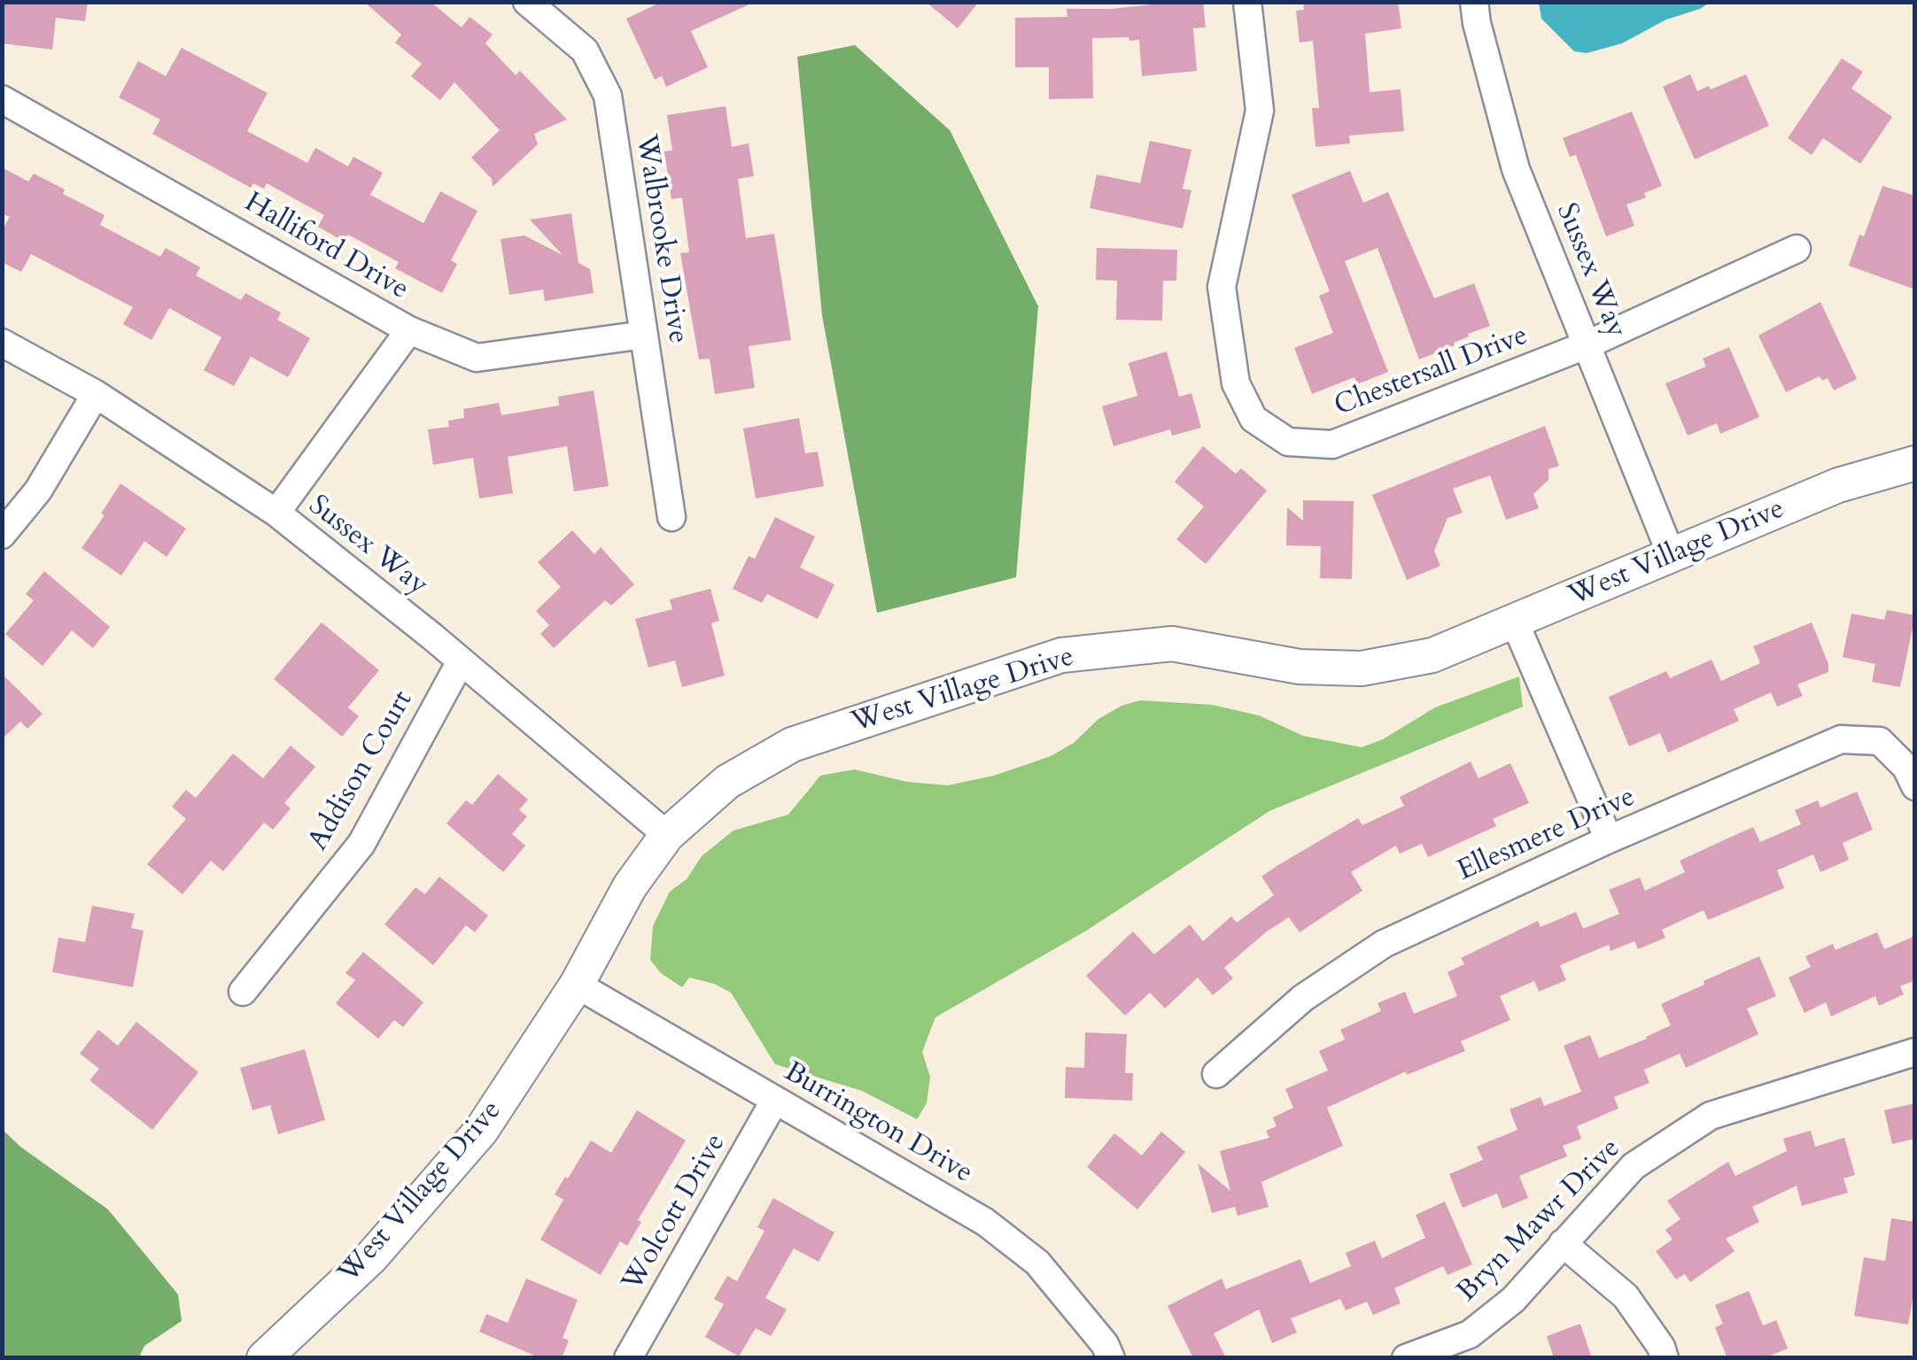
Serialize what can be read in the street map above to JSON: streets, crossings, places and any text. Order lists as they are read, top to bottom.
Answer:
{
  "streets": {
    "street": [
      "Walbrooke Drive",
      "Halliford Drive",
      "Sussex Way",
      "Chestersall Drive",
      "West Village Drive",
      "Addison Court",
      "Ellesmere Drive",
      "Burrington Drive",
      "Wolcott Drive",
      "Bryn Mawr Drive"
    ]
  },
  "crossings": [
    ["Walbrooke Drive", "Halliford Drive"],
    ["Sussex Way", "Chestersall Drive"],
    ["Sussex Way", "West Village Drive"],
    ["Sussex Way", "Addison Court"],
    ["West Village Drive", "Burrington Drive"],
    ["Burrington Drive", "Wolcott Drive"]
  ]
}
